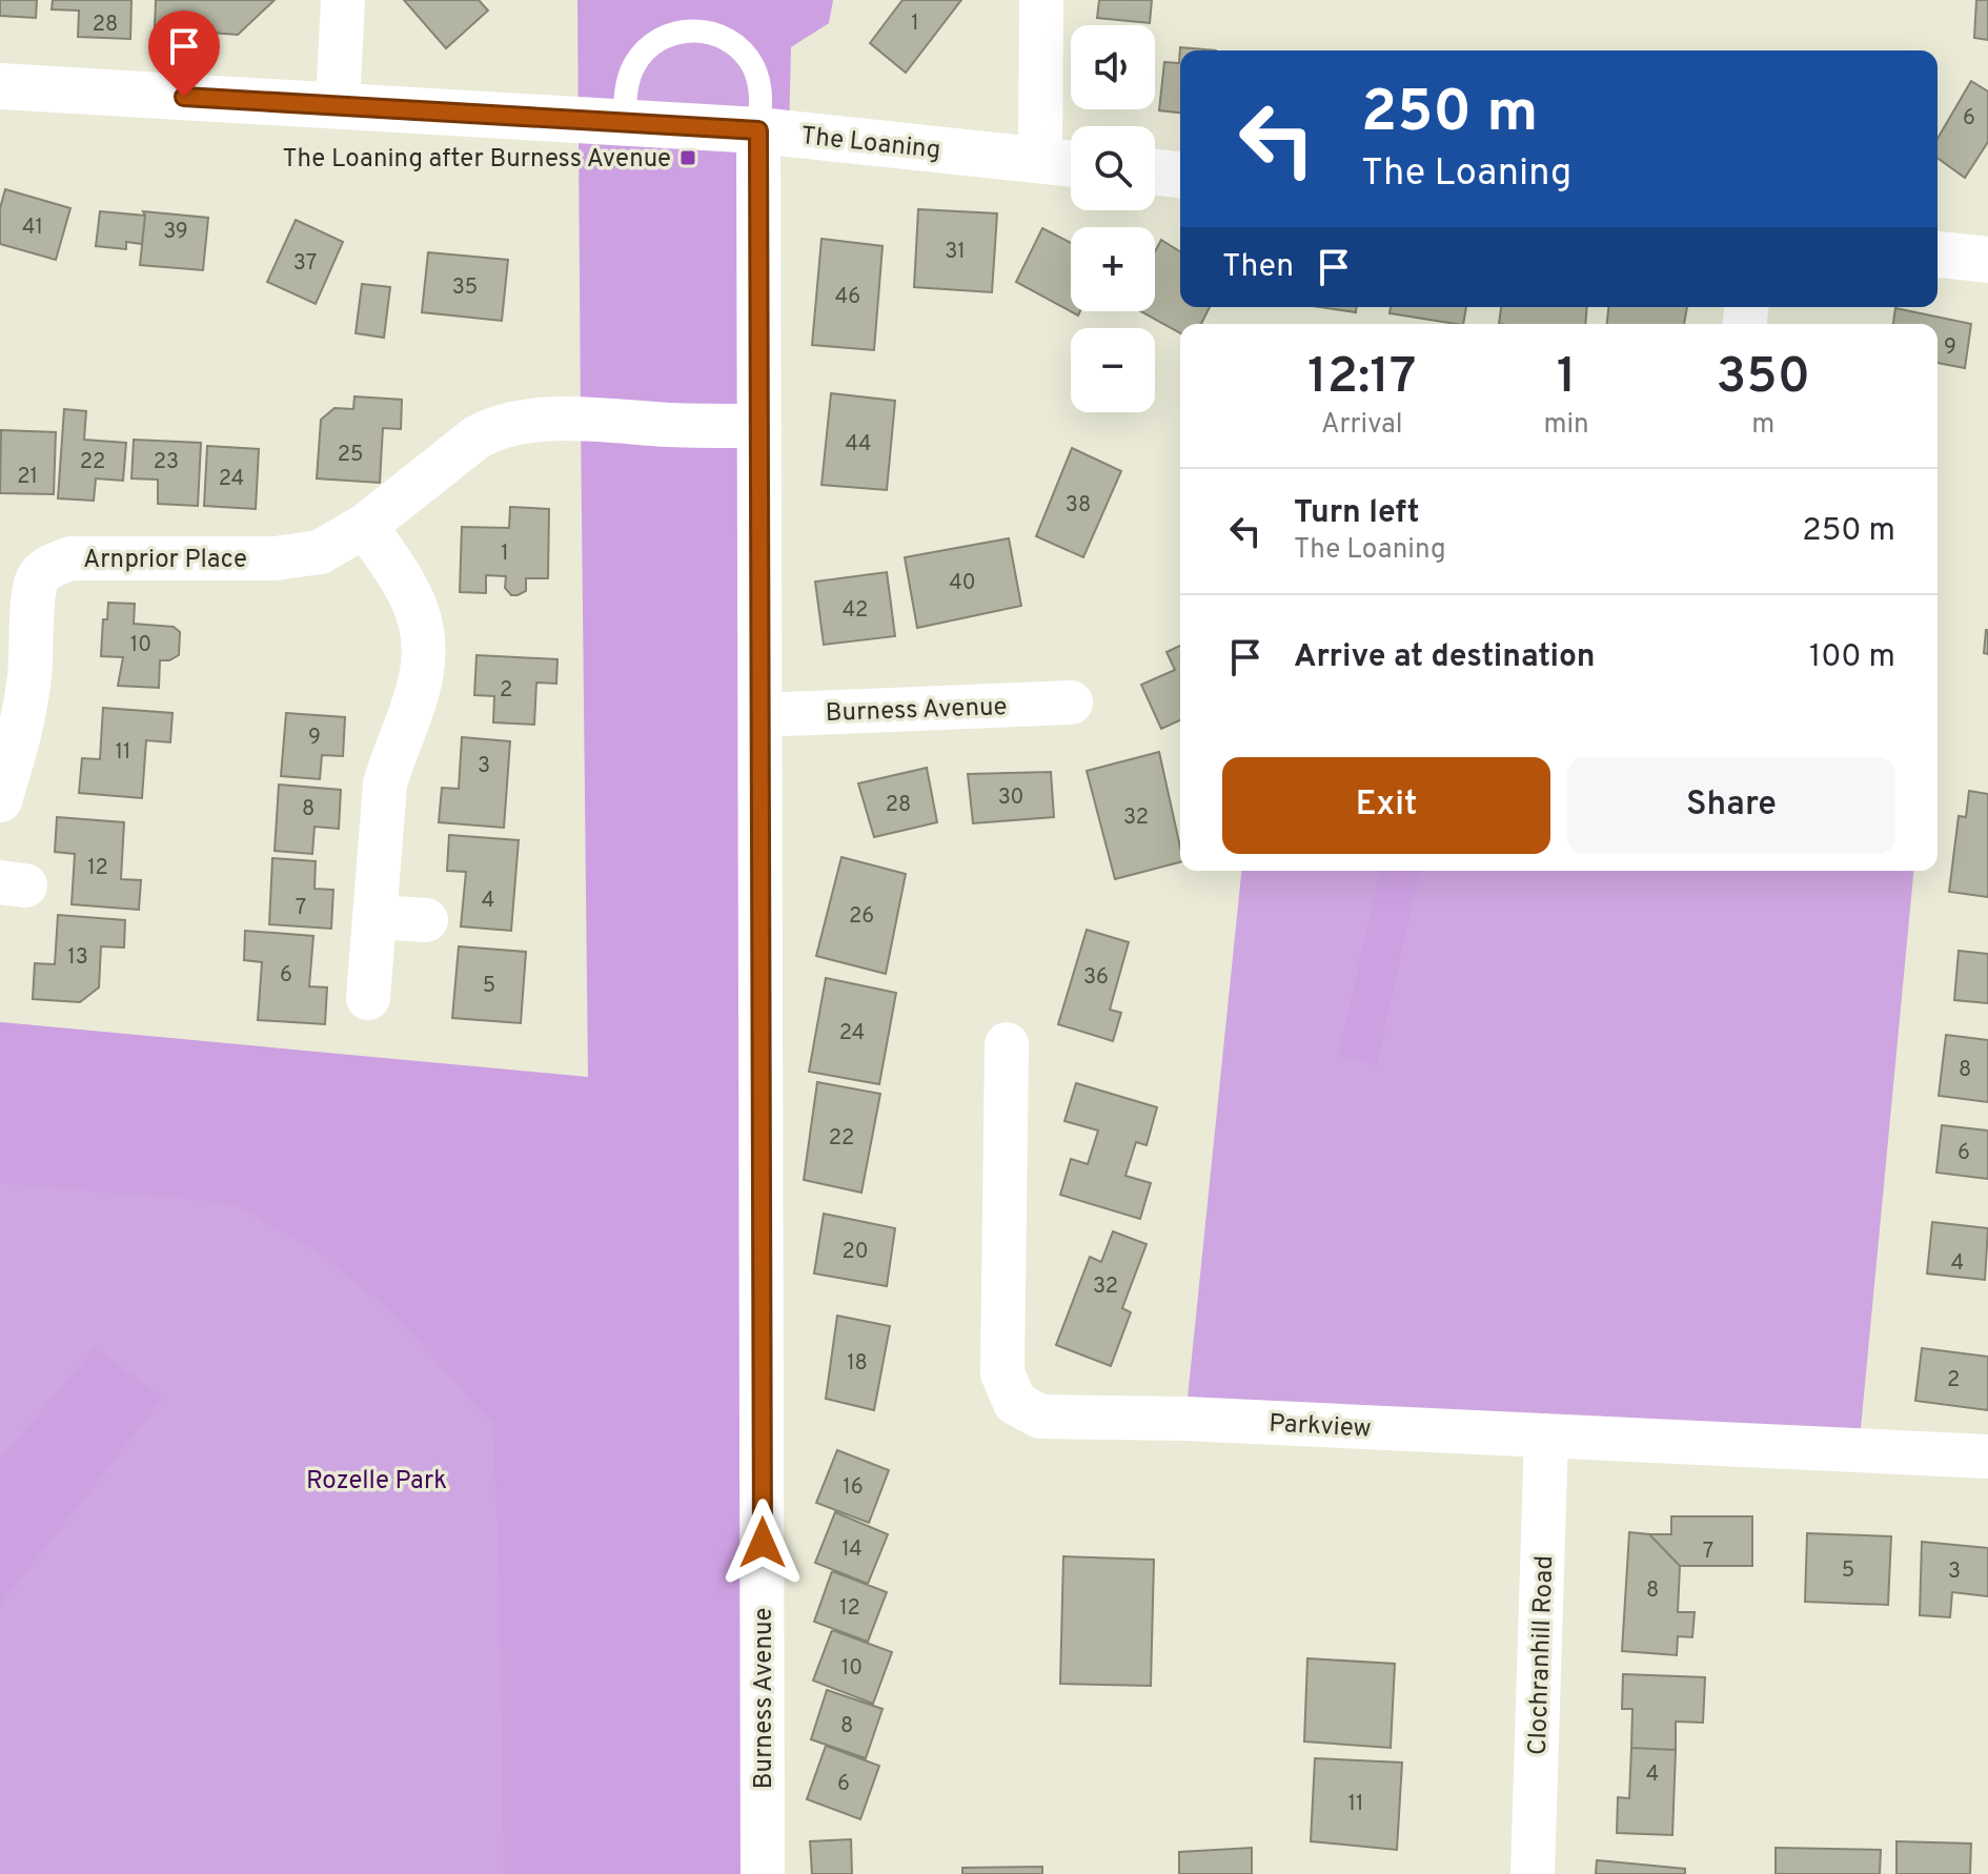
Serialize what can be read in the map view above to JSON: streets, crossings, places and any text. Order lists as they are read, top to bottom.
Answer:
{
  "streets": {
    "street": [
      "The Loaning",
      "Arnprior Place",
      "Burness Avenue",
      "Parkview",
      "Clochranhill Road"
    ]
  },
  "crossings": [
    ["The Loaning", "Burness Avenue"],
    ["Arnprior Place", "Burness Avenue"],
    ["Parkview", "Clochranhill Road"]
  ],
  "parks": ["Rozelle Park"],
  "places": {
    "transit": ["The Loaning after Burness Avenue"]
  },
  "house_numbers": [
    "1",
    "28",
    "6",
    "41",
    "39",
    "31",
    "37",
    "35",
    "46",
    "9",
    "44",
    "25",
    "22",
    "23",
    "21",
    "24",
    "38",
    "1",
    "40",
    "42",
    "10",
    "2",
    "9",
    "11",
    "3",
    "30",
    "28",
    "8",
    "32",
    "12",
    "4",
    "7",
    "26",
    "13",
    "6",
    "36",
    "5",
    "24",
    "8",
    "22",
    "6",
    "20",
    "4",
    "32",
    "18",
    "2",
    "16",
    "14",
    "7",
    "5",
    "3",
    "8",
    "12",
    "10",
    "8",
    "4",
    "6",
    "11"
  ],
  "page": {
    "map_buttons": ["+", "−"],
    "turn": ["250 m", "The Loaning"],
    "then": "Then",
    "eta": [
      "12:17",
      "Arrival",
      "1",
      "min",
      "350",
      "m"
    ],
    "list": [
      {
        "name": "Turn left",
        "note": "The Loaning",
        "value": "250 m"
      },
      {
        "name": "Arrive at destination",
        "value": "100 m"
      }
    ],
    "buttons": ["Exit", "Share"]
  }
}
